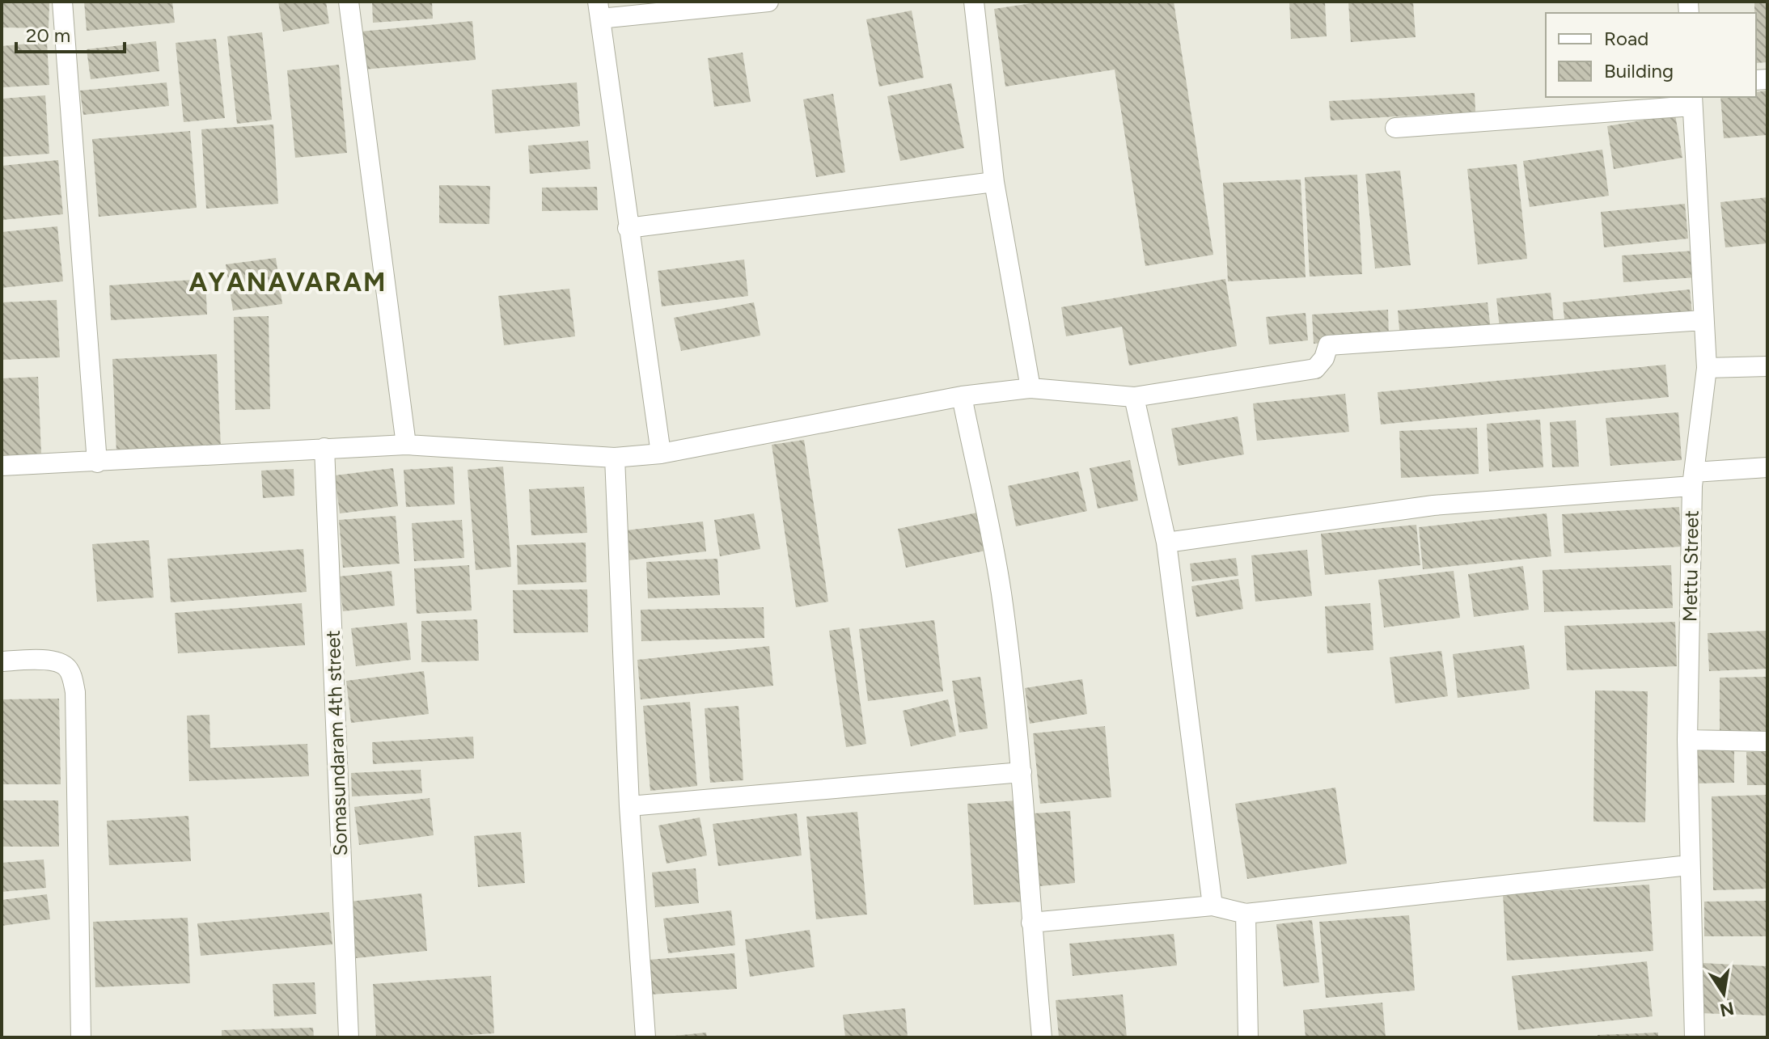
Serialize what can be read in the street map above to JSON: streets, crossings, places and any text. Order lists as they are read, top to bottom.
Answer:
{
  "streets": {
    "street": ["Mettu Street", "Somasundaram 4th street"]
  },
  "districts": ["AYANAVARAM"],
  "legend": ["Road", "Building"],
  "scale_bar": "20 m",
  "north": "bottom"
}
